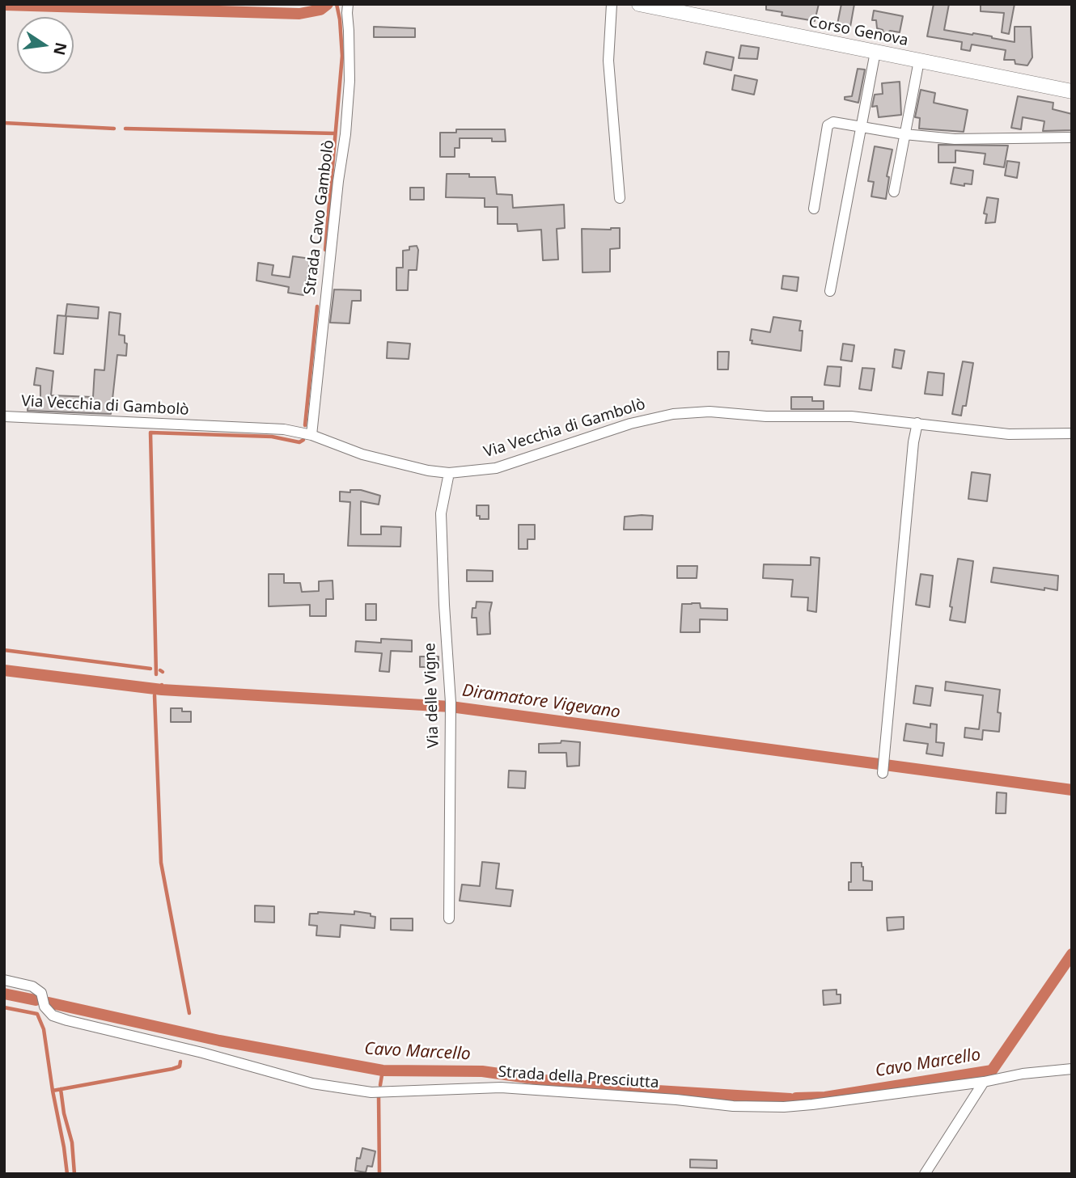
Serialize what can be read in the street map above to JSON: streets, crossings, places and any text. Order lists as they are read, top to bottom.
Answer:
{
  "streets": {
    "main road": ["Corso Genova"],
    "street": [
      "Strada Cavo Gambolò",
      "Via Vecchia di Gambolò",
      "Via delle Vigne",
      "Strada della Presciutta"
    ]
  },
  "crossings": [
    ["Strada Cavo Gambolò", "Via Vecchia di Gambolò"],
    ["Via Vecchia di Gambolò", "Via delle Vigne"]
  ],
  "water": ["Diramatore Vigevano", "Cavo Marcello"],
  "north": "right"
}
